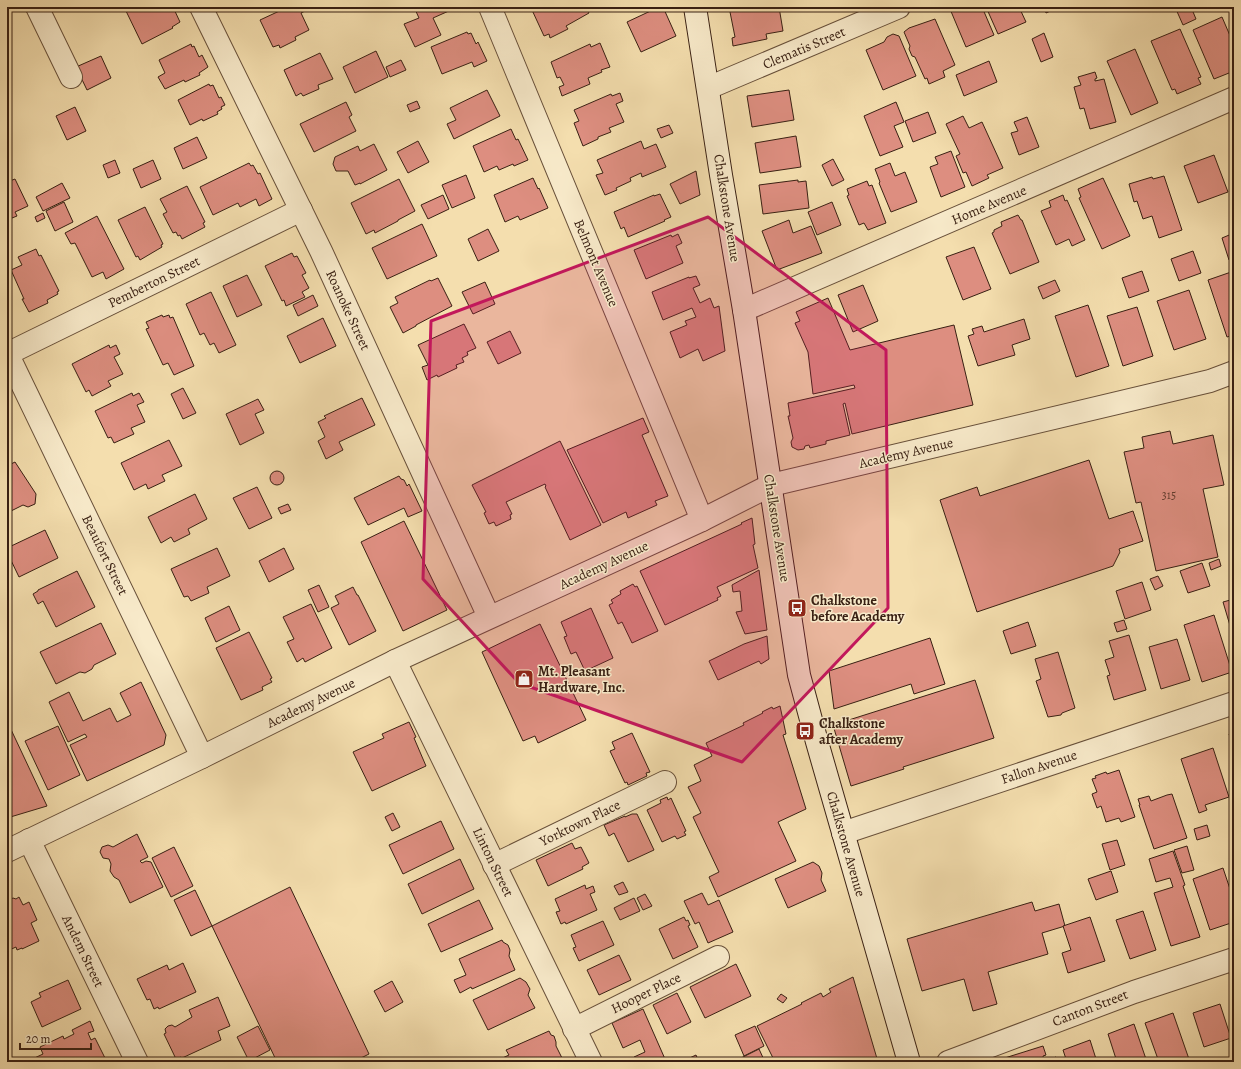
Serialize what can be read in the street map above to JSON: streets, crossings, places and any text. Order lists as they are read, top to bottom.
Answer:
{
  "streets": {
    "street": [
      "Clematis Street",
      "Home Avenue",
      "Chalkstone Avenue",
      "Belmont Avenue",
      "Pemberton Street",
      "Roanoke Street",
      "Academy Avenue",
      "Beaufort Street",
      "Fallon Avenue",
      "Yorktown Place",
      "Linton Street",
      "Andem Street",
      "Hooper Place",
      "Canton Street"
    ]
  },
  "crossings": [
    ["Clematis Street", "Chalkstone Avenue"],
    ["Home Avenue", "Chalkstone Avenue"],
    ["Chalkstone Avenue", "Academy Avenue"],
    ["Chalkstone Avenue", "Fallon Avenue"],
    ["Belmont Avenue", "Academy Avenue"],
    ["Pemberton Street", "Roanoke Street"],
    ["Pemberton Street", "Beaufort Street"],
    ["Roanoke Street", "Academy Avenue"],
    ["Academy Avenue", "Beaufort Street"],
    ["Academy Avenue", "Linton Street"],
    ["Academy Avenue", "Andem Street"],
    ["Yorktown Place", "Linton Street"],
    ["Linton Street", "Hooper Place"]
  ],
  "places": {
    "bus stop": ["Chalkstone before Academy", "Chalkstone after Academy"],
    "shop": ["Mt. Pleasant Hardware, Inc."]
  },
  "house_numbers": ["315"],
  "scale_bar": "20 m"
}
